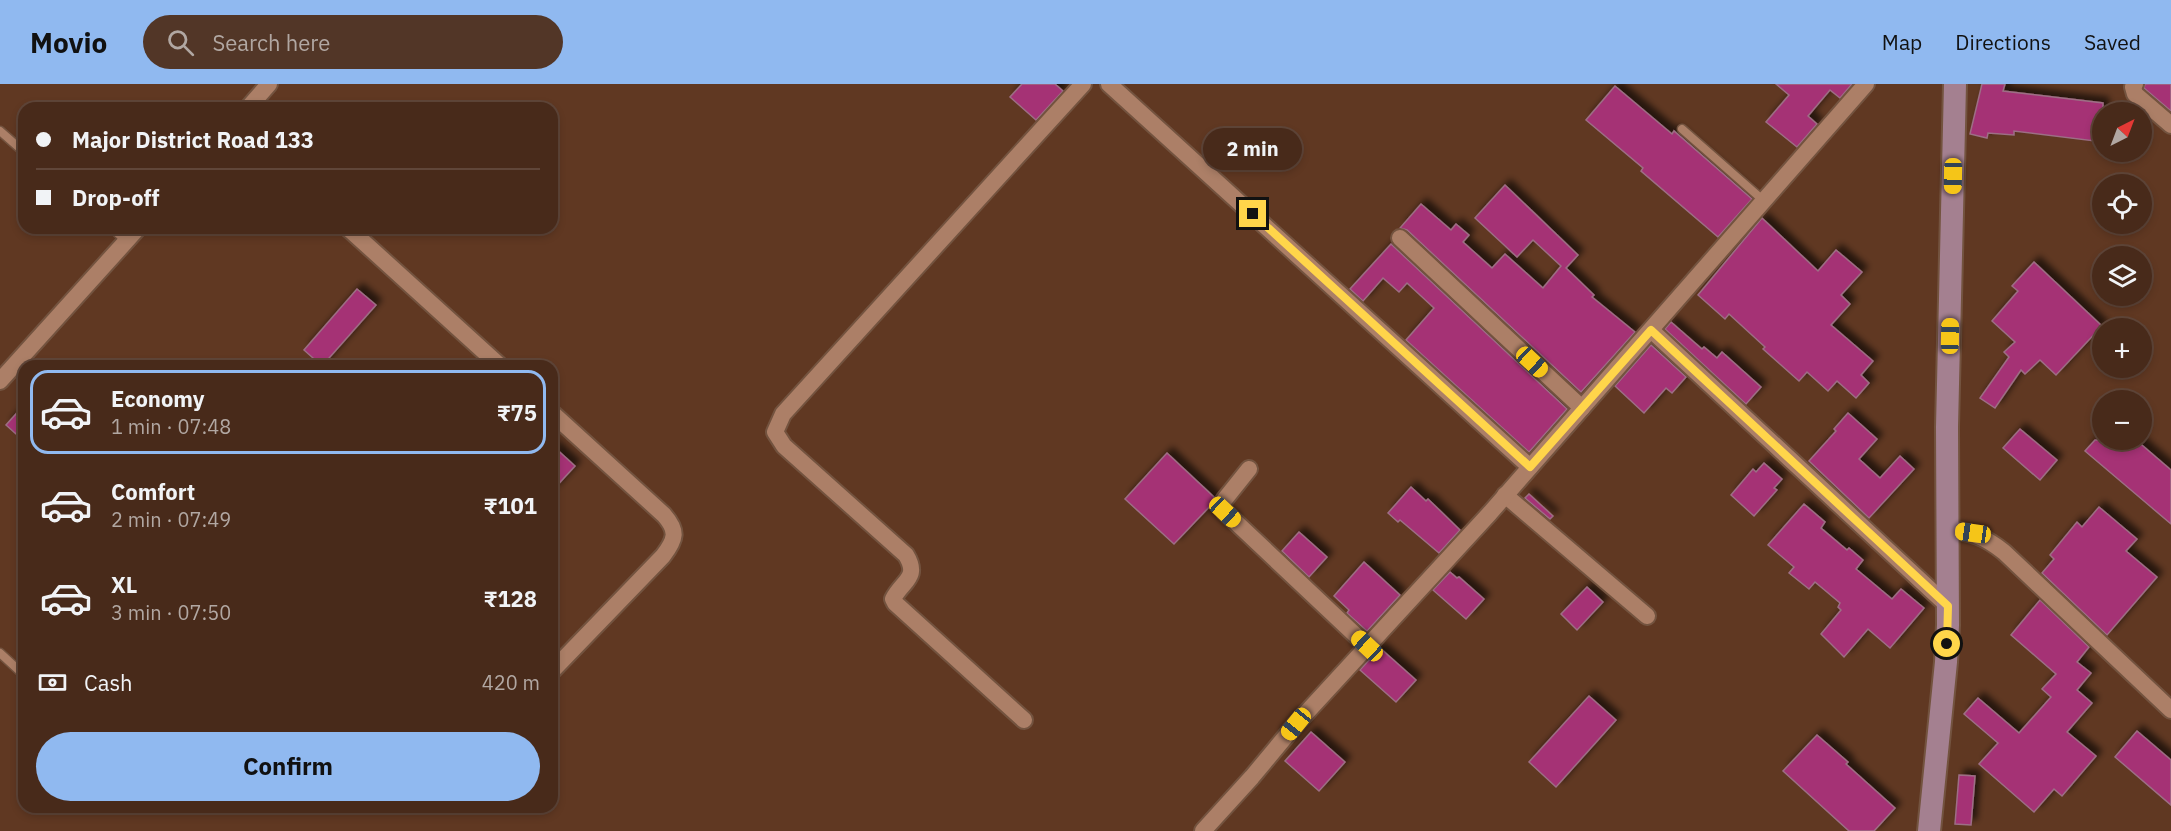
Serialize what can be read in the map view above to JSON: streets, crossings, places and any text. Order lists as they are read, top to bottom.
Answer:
{
  "north": "top right",
  "page": {
    "header": "Movio",
    "search": "Search here",
    "nav": ["Map", "Directions", "Saved"],
    "map_buttons": ["+", "−"],
    "banner": ["Major District Road 133", "Drop-off"],
    "bubble": "2 min",
    "list": [
      {
        "name": "Economy",
        "note": "1 min · 07:48",
        "value": "₹75"
      },
      {
        "name": "Comfort",
        "note": "2 min · 07:49",
        "value": "₹101"
      },
      {
        "name": "XL",
        "note": "3 min · 07:50",
        "value": "₹128"
      }
    ],
    "pay": ["Cash", "420 m"],
    "buttons": "Confirm"
  }
}
